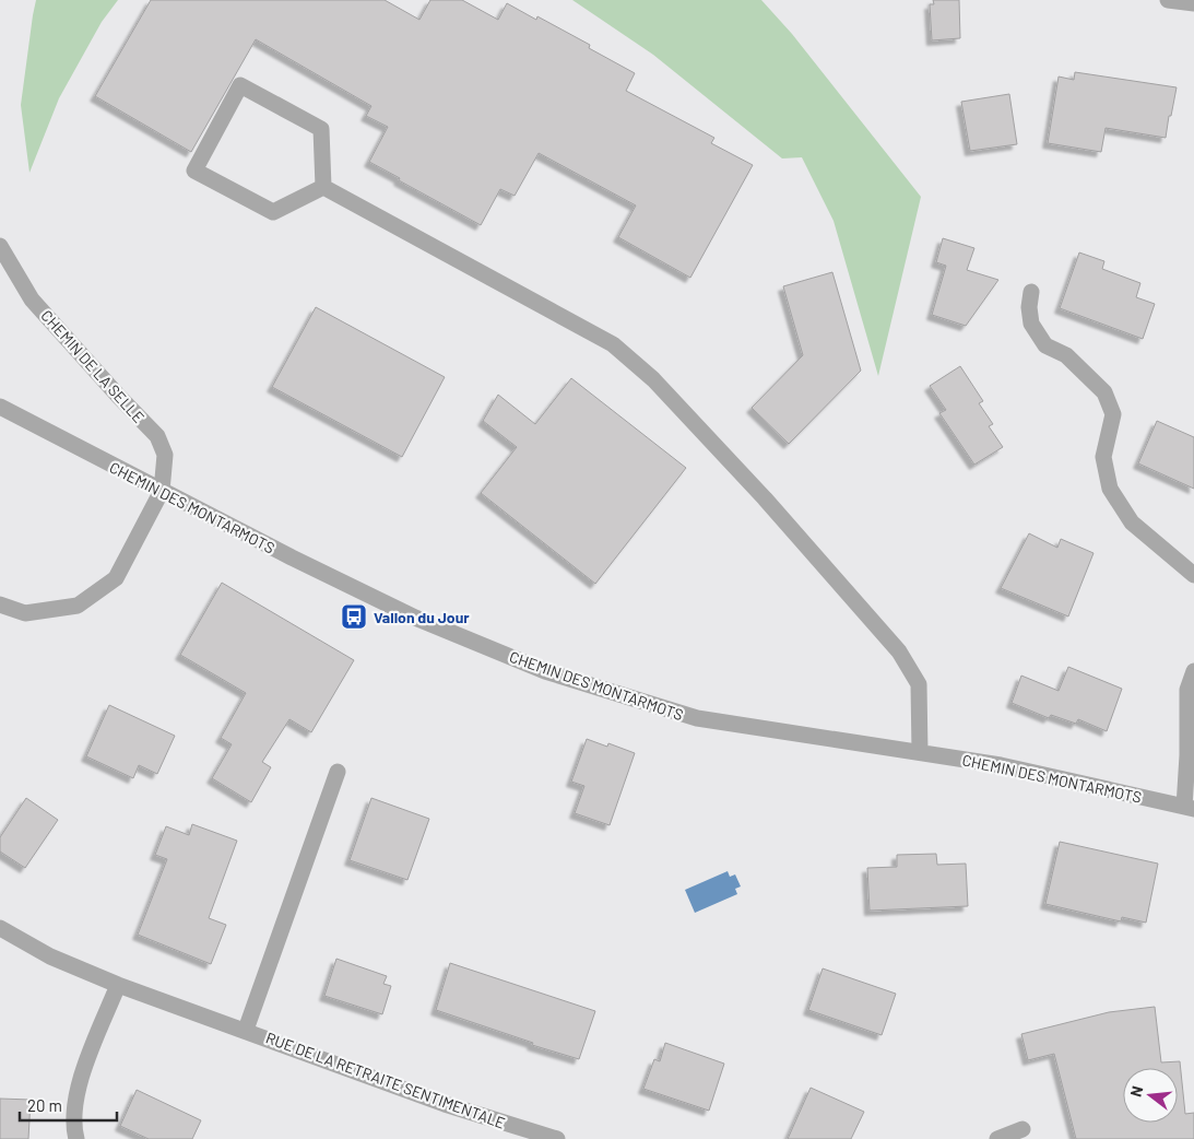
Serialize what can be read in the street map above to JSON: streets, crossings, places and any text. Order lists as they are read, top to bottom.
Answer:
{
  "streets": {
    "street": ["CHEMIN DE LA SELLE", "CHEMIN DES MONTARMOTS", "RUE DE LA RETRAITE SENTIMENTALE"]
  },
  "crossings": [
    ["CHEMIN DE LA SELLE", "CHEMIN DES MONTARMOTS"]
  ],
  "places": {
    "bus stop": ["Vallon du Jour"]
  },
  "scale_bar": "20 m",
  "north": "left"
}
